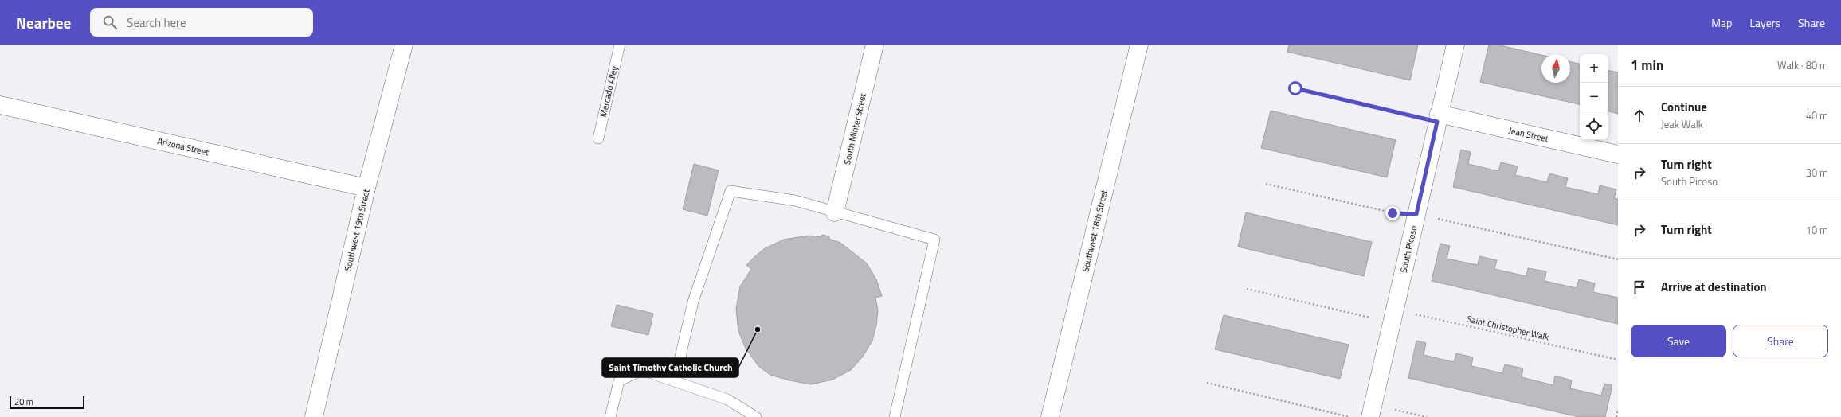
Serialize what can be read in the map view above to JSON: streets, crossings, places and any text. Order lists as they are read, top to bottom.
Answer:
{
  "streets": {
    "street": [
      "South Minter Street",
      "Jean Street",
      "Arizona Street",
      "Southwest 19th Street",
      "Southwest 18th Street",
      "South Picoso"
    ],
    "lane": ["Mercado Alley"],
    "path": ["Saint Christopher Walk"]
  },
  "crossings": [
    ["Jean Street", "South Picoso"],
    ["Arizona Street", "Southwest 19th Street"],
    ["South Picoso", "Saint Christopher Walk"]
  ],
  "places": ["Saint Timothy Catholic Church"],
  "scale_bar": "20 m",
  "north": "top",
  "page": {
    "header": "Nearbee",
    "search": "Search here",
    "nav": ["Map", "Layers", "Share"],
    "heading": ["1 min", "Walk · 80 m"],
    "map_buttons": ["+", "−"],
    "list": [
      ["Continue", "Jeak Walk", "40 m"],
      ["Turn right", "South Picoso", "30 m"],
      ["Turn right", "10 m"],
      "Arrive at destination"
    ],
    "buttons": ["Save", "Share"],
    "scale": "20 m"
  }
}
